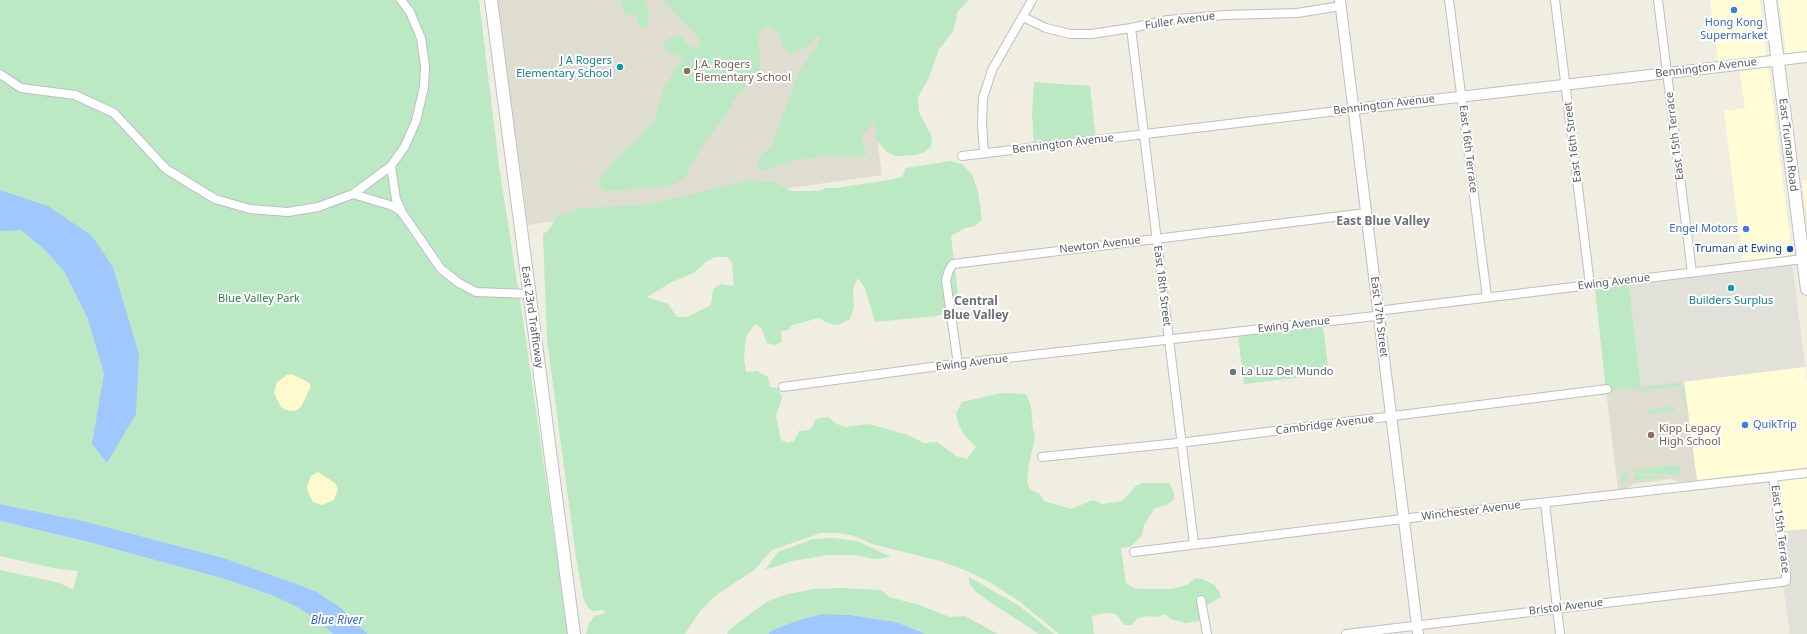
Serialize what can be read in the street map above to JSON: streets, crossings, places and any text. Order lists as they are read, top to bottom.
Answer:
{
  "streets": {
    "main road": ["East Truman Road", "East 23rd Trafficway"],
    "street": [
      "Fuller Avenue",
      "Bennington Avenue",
      "East 15th Terrace",
      "East 16th Street",
      "East 16th Terrace",
      "Newton Avenue",
      "Ewing Avenue",
      "East 18th Street",
      "East 17th Street",
      "Cambridge Avenue",
      "Winchester Avenue",
      "Bristol Avenue"
    ]
  },
  "crossings": [
    ["Fuller Avenue", "East 18th Street"],
    ["Fuller Avenue", "East 17th Street"],
    ["Bennington Avenue", "East 15th Terrace"],
    ["Bennington Avenue", "East 16th Street"],
    ["Bennington Avenue", "East Truman Road"],
    ["Bennington Avenue", "East 16th Terrace"],
    ["Bennington Avenue", "East 18th Street"],
    ["Bennington Avenue", "East 17th Street"],
    ["East 15th Terrace", "Ewing Avenue"],
    ["East 15th Terrace", "Winchester Avenue"],
    ["East 15th Terrace", "Bristol Avenue"],
    ["East 16th Street", "Ewing Avenue"],
    ["East Truman Road", "Ewing Avenue"],
    ["East 16th Terrace", "Ewing Avenue"],
    ["Newton Avenue", "Ewing Avenue"],
    ["Newton Avenue", "East 18th Street"],
    ["Newton Avenue", "East 17th Street"],
    ["Ewing Avenue", "East 18th Street"],
    ["Ewing Avenue", "East 17th Street"],
    ["East 18th Street", "Cambridge Avenue"],
    ["East 18th Street", "Winchester Avenue"],
    ["East 17th Street", "Cambridge Avenue"],
    ["East 17th Street", "Winchester Avenue"],
    ["East 17th Street", "Bristol Avenue"]
  ],
  "districts": ["East Blue Valley", "Central Blue Valley"],
  "water": ["Blue River"],
  "parks": ["Blue Valley Park"],
  "places": [
    "Hong Kong Supermarket",
    "J A Rogers Elementary School",
    "J.A. Rogers Elementary School",
    "Engel Motors",
    "Truman at Ewing",
    "Builders Surplus",
    "La Luz Del Mundo",
    "QuikTrip",
    "Kipp Legacy High School"
  ]
}
